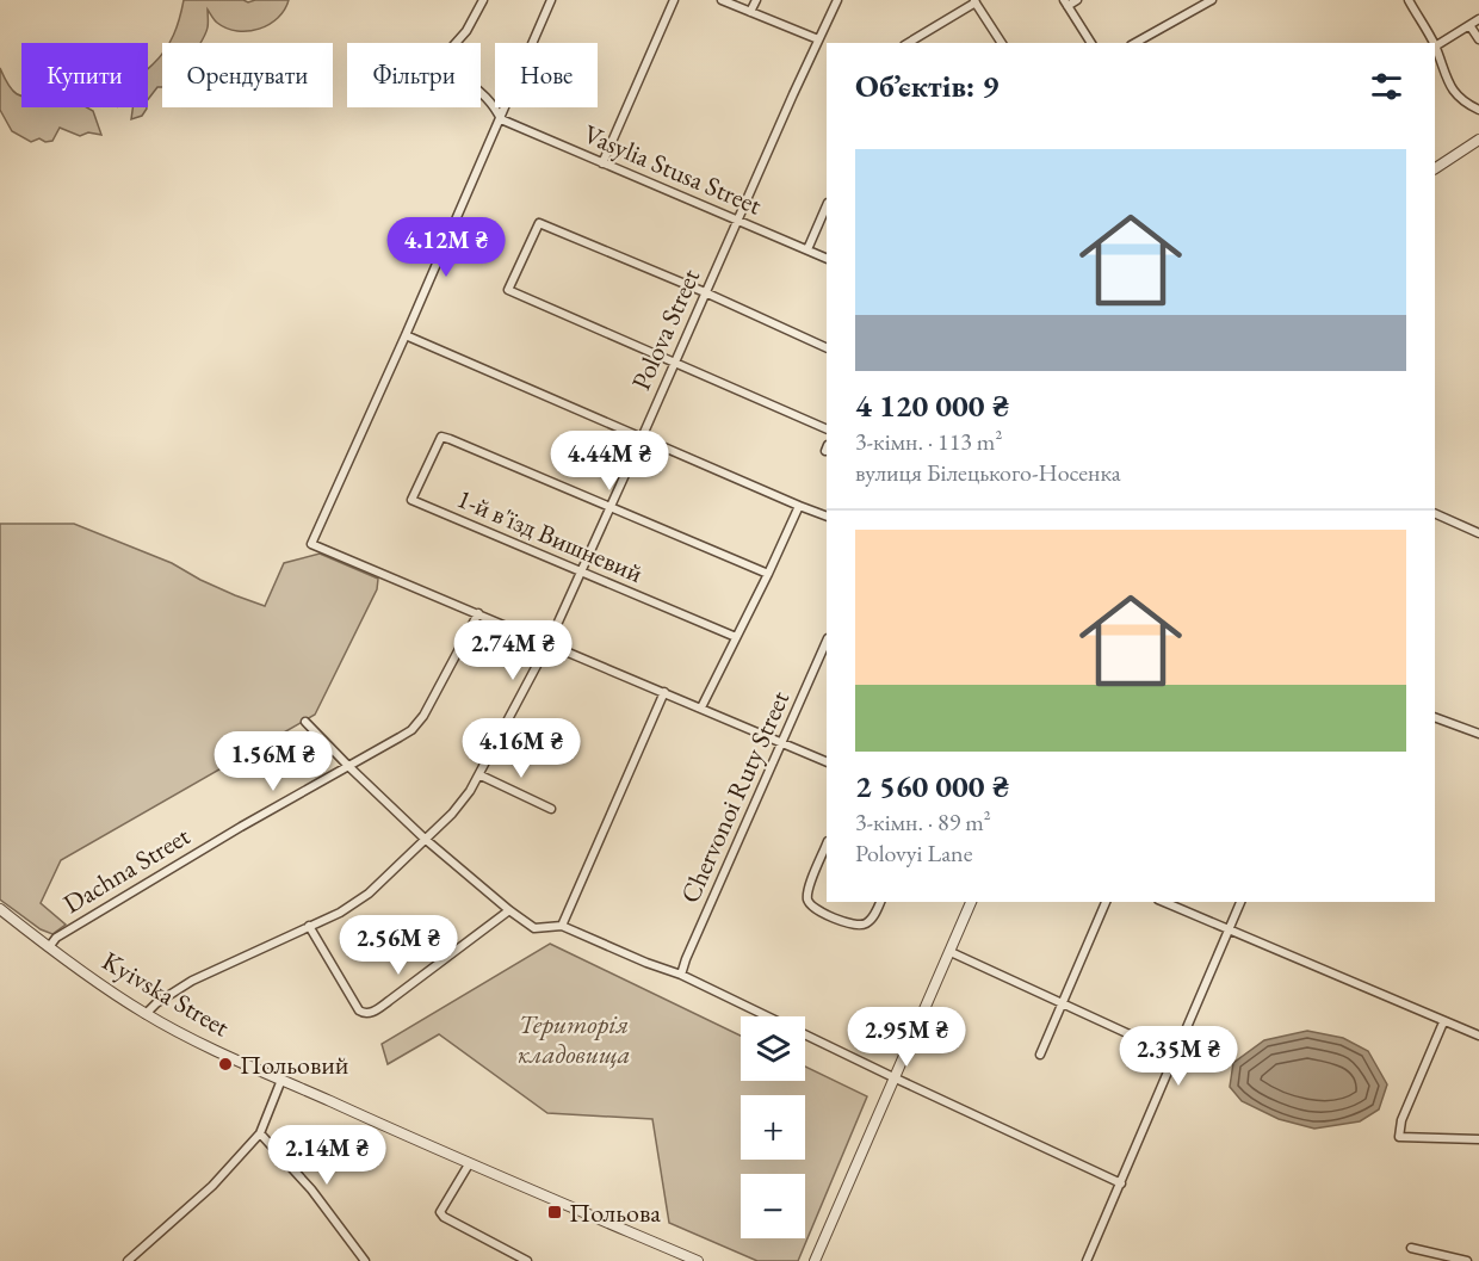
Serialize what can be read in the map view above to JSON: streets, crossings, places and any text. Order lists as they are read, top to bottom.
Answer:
{
  "streets": {
    "street": [
      "Vasylia Stusa Street",
      "Polova Street",
      "1-й в'їзд Вишневий",
      "Chervonoi Ruty Street",
      "Dachna Street",
      "Kyivska Street"
    ]
  },
  "crossings": [
    ["Vasylia Stusa Street", "Polova Street"],
    ["Polova Street", "1-й в'їзд Вишневий"],
    ["Polova Street", "Kyivska Street"],
    ["Dachna Street", "Kyivska Street"]
  ],
  "parks": ["Територія кладовища"],
  "places": {
    "other": ["Польовий"],
    "transit": ["Польова"]
  },
  "page": {
    "chip": [
      "Купити",
      "Орендувати",
      "Фільтри",
      "Нове"
    ],
    "heading": "Об’єктів: 9",
    "list": [
      {
        "name": "4 120 000 ₴",
        "note": "3-кімн. · 113 m² · вулиця Білецького-Носенка"
      },
      {
        "name": "2 560 000 ₴",
        "note": "3-кімн. · 89 m² · Polovyi Lane"
      }
    ],
    "price": [
      "4.12M ₴",
      "4.44M ₴",
      "2.74M ₴",
      "4.16M ₴",
      "1.56M ₴",
      "2.56M ₴",
      "2.95M ₴",
      "2.35M ₴",
      "2.14M ₴"
    ],
    "map_buttons": ["+", "−"]
  }
}
